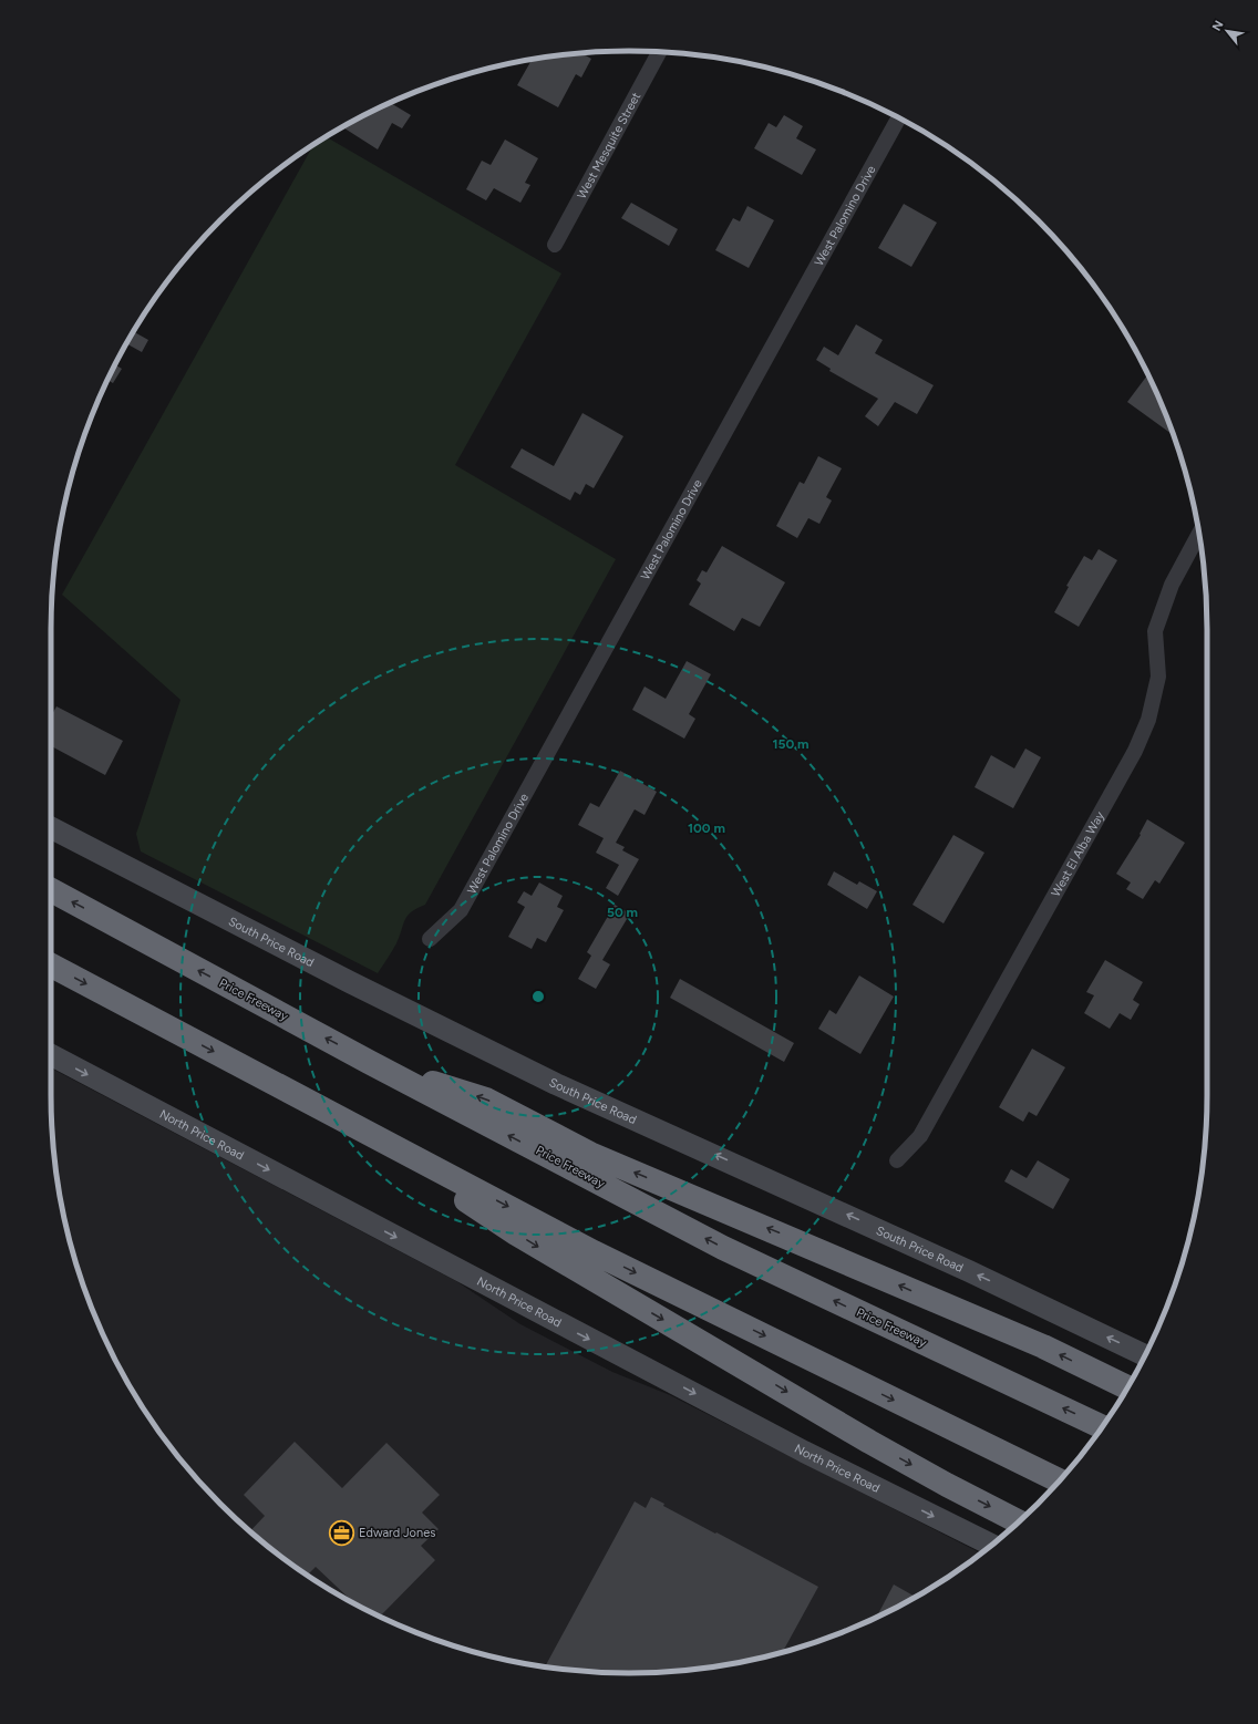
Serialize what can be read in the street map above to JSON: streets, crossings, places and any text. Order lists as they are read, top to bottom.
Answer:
{
  "streets": {
    "highway": ["Price Freeway"],
    "main road": ["South Price Road", "North Price Road"],
    "street": ["West Mesquite Street", "West Palomino Drive", "West El Alba Way"]
  },
  "one_way": ["South Price Road", "North Price Road"],
  "places": {
    "office": ["Edward Jones"]
  },
  "north": "top left",
  "rings": ["150 m", "100 m", "50 m"]
}
